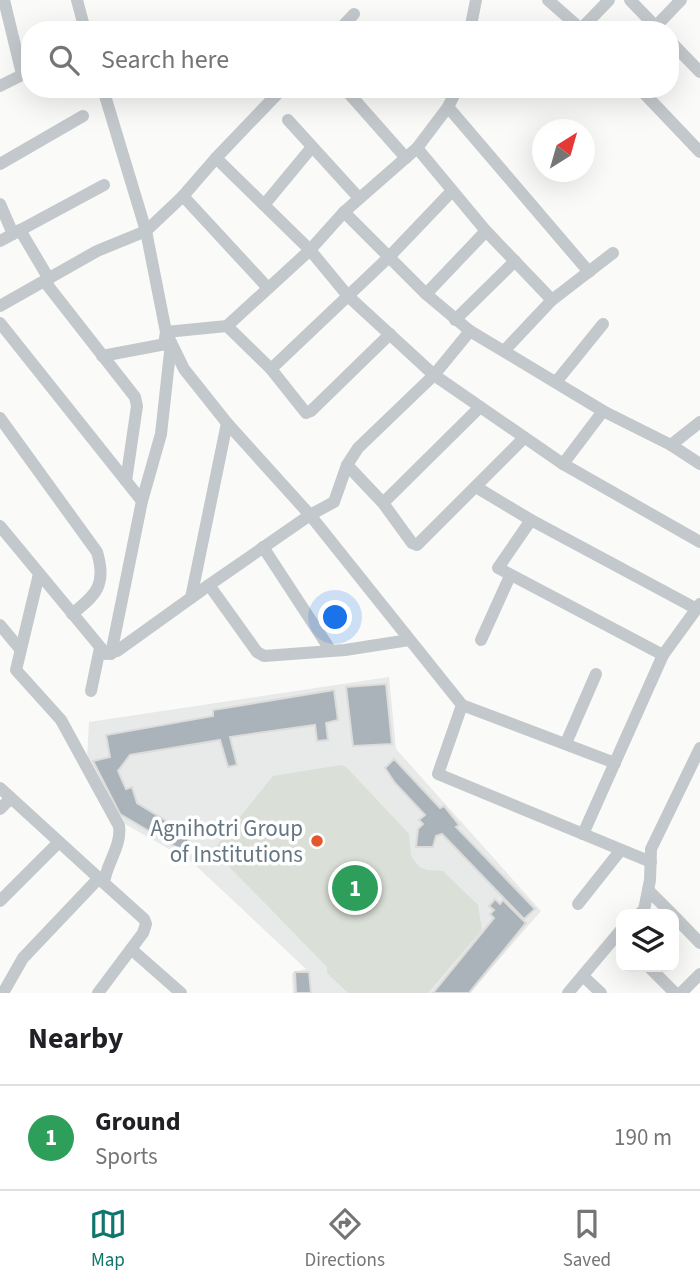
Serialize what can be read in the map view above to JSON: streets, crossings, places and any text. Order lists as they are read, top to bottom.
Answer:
{
  "places": ["Agnihotri Group of Institutions"],
  "north": "top right",
  "page": {
    "search": "Search here",
    "pins": "1",
    "heading": "Nearby",
    "list": [
      {
        "mark": "1",
        "name": "Ground",
        "note": "Sports",
        "value": "190 m"
      }
    ],
    "nav": ["Map", "Directions", "Saved"]
  }
}
